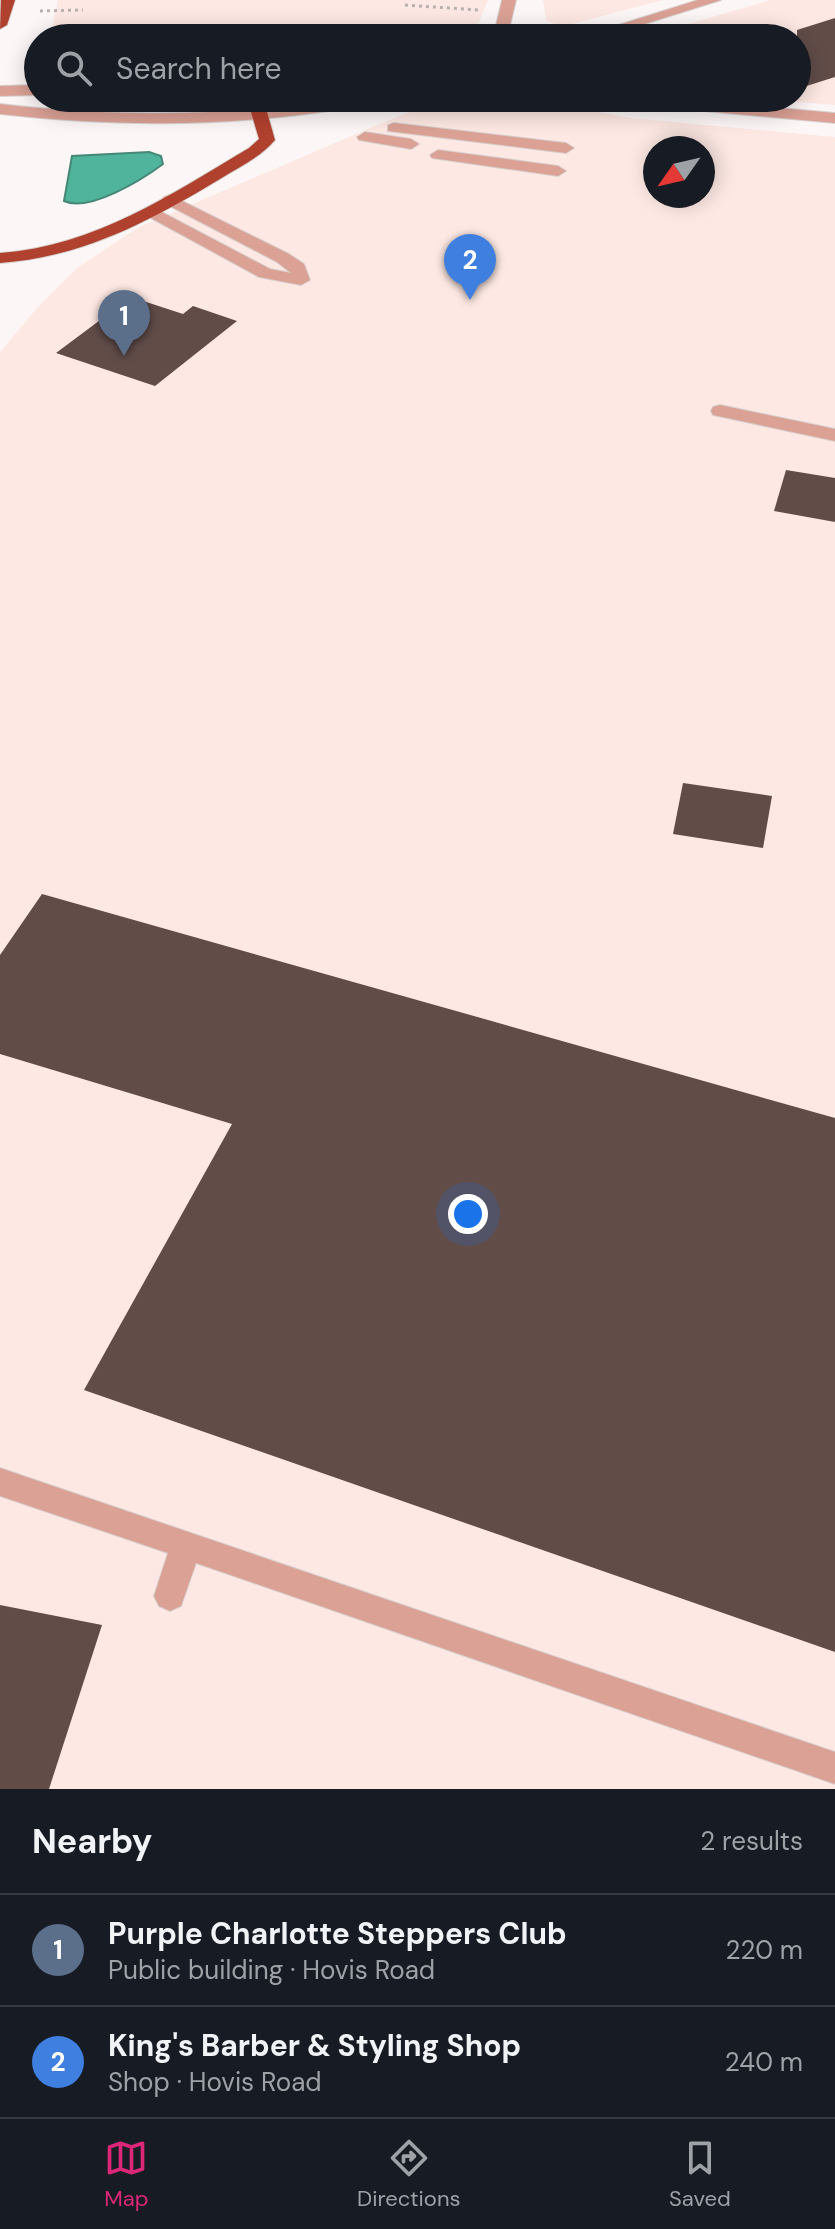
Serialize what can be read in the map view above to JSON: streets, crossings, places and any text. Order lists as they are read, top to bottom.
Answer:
{
  "north": "bottom left",
  "page": {
    "search": "Search here",
    "pins": ["2", "1"],
    "heading": ["Nearby", "2 results"],
    "list": [
      {
        "mark": "1",
        "name": "Purple Charlotte Steppers Club",
        "note": "Public building · Hovis Road",
        "value": "220 m"
      },
      {
        "mark": "2",
        "name": "King's Barber & Styling Shop",
        "note": "Shop · Hovis Road",
        "value": "240 m"
      }
    ],
    "nav": ["Map", "Directions", "Saved"]
  }
}
